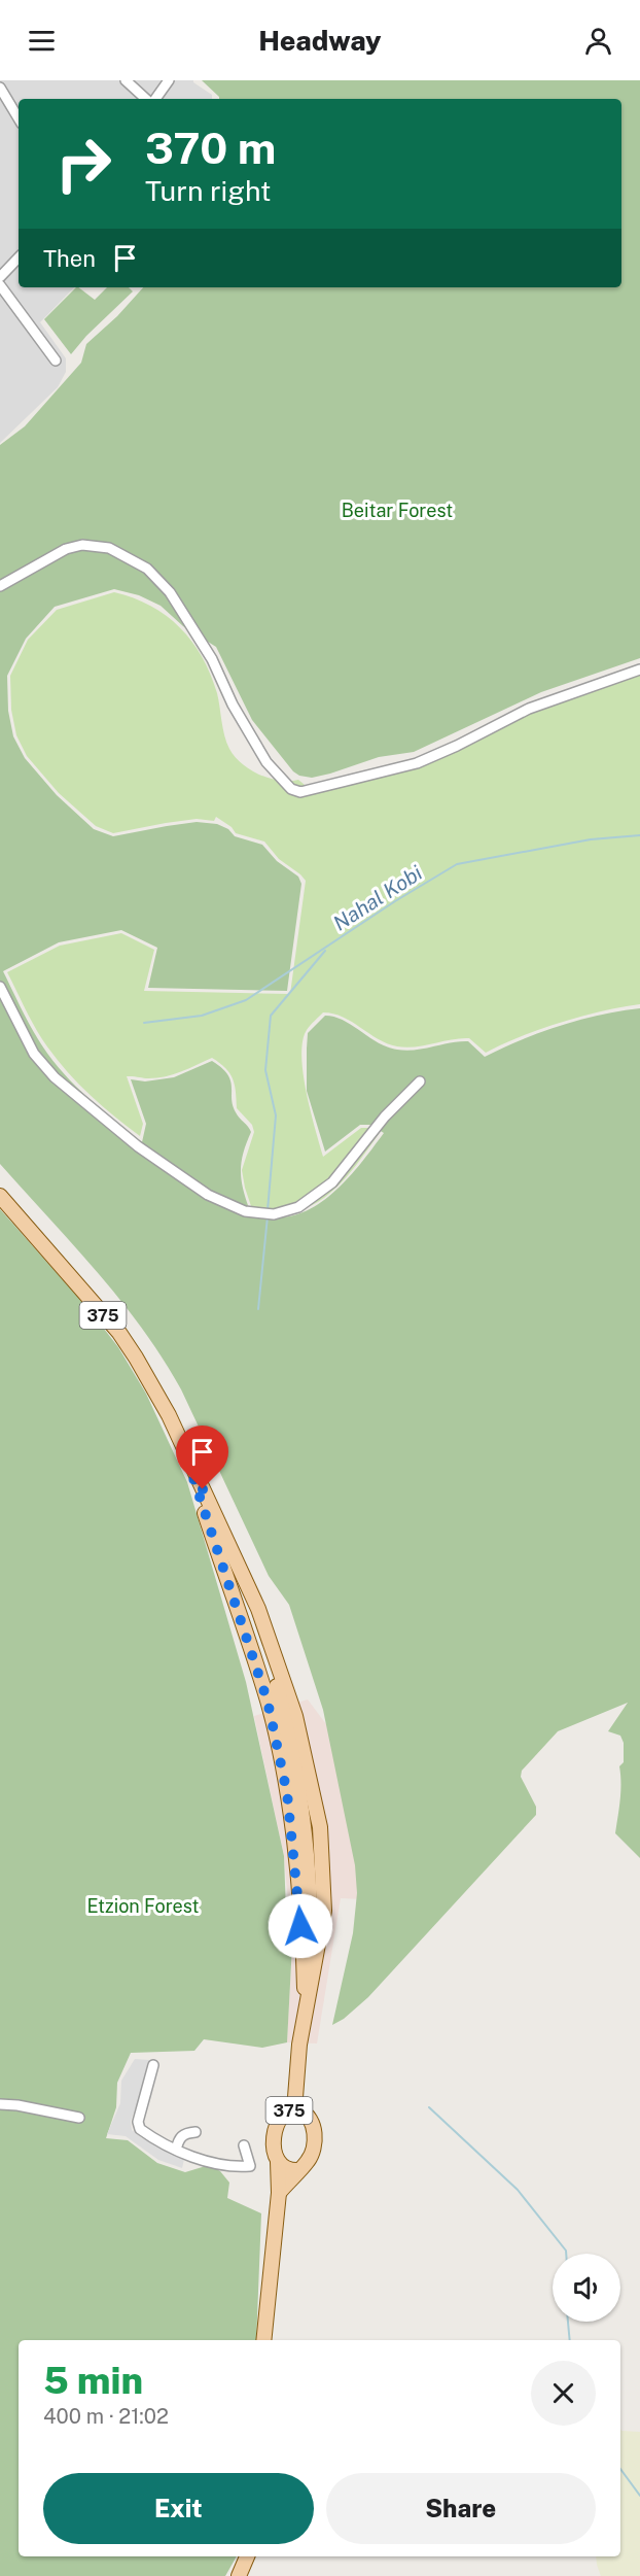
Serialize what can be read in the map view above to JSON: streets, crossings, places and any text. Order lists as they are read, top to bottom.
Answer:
{
  "streets": {
    "main road": ["375"]
  },
  "water": ["Nahal Kobi"],
  "parks": ["Beitar Forest", "Etzion Forest"],
  "page": {
    "header": "Headway",
    "turn": ["370 m", "Turn right"],
    "then": "Then",
    "heading": ["5 min", "400 m · 21:02"],
    "buttons": ["Exit", "Share"]
  }
}
